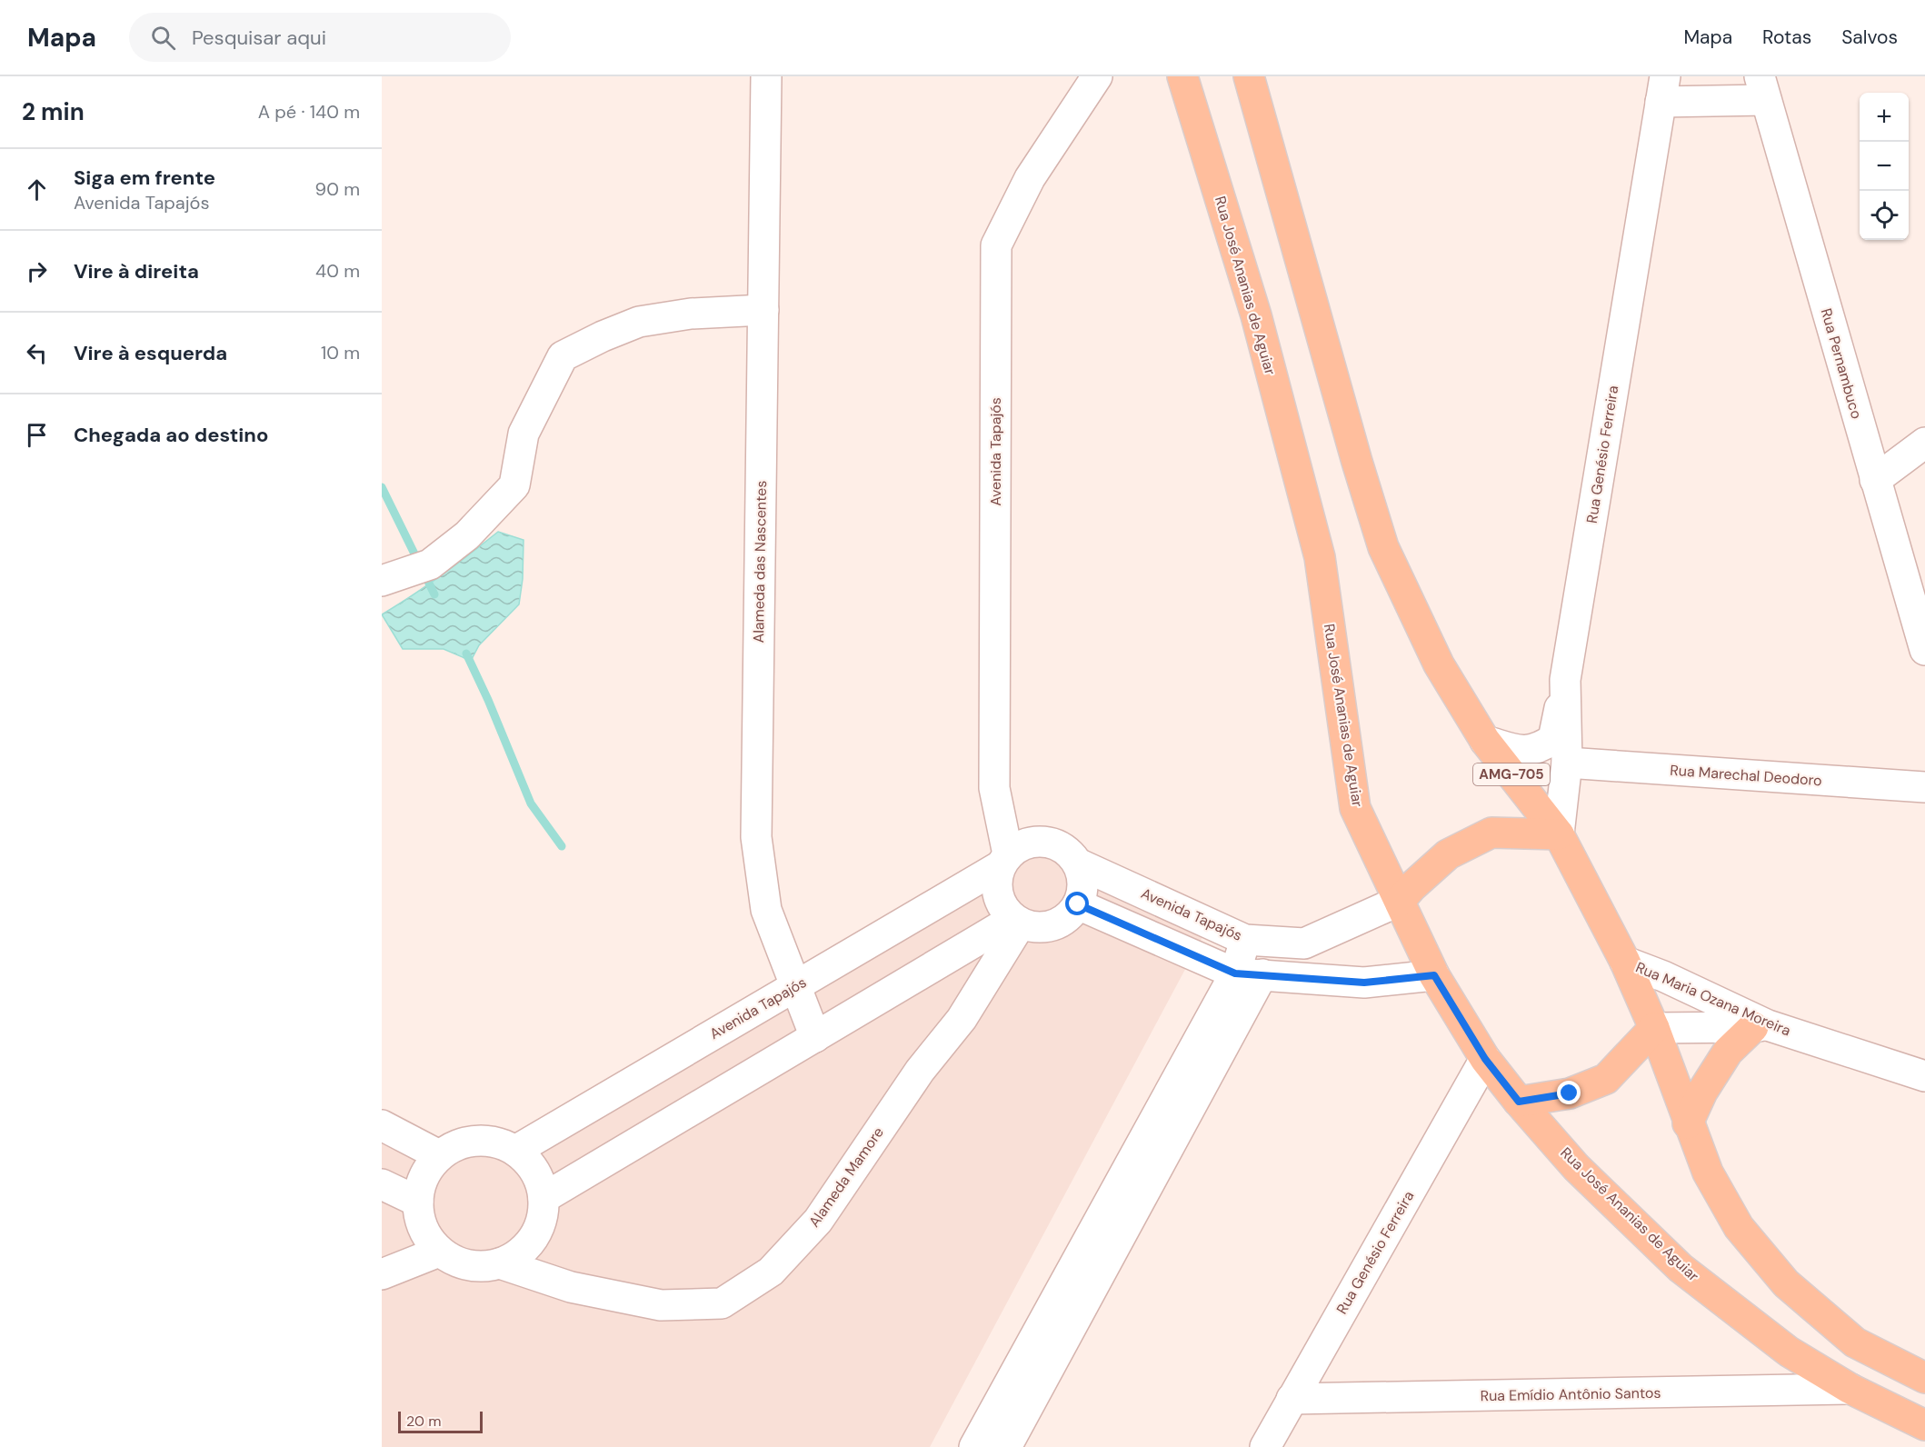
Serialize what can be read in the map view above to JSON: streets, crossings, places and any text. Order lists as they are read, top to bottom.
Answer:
{
  "streets": {
    "main road": ["Rua José Ananias de Aguiar", "AMG-705"],
    "street": [
      "Rua Pernambuco",
      "Avenida Tapajós",
      "Rua Genésio Ferreira",
      "Alameda das Nascentes",
      "Rua Marechal Deodoro",
      "Rua Maria Ozana Moreira",
      "Alameda Mamore",
      "Rua Emídio Antônio Santos"
    ]
  },
  "crossings": [
    ["Rua José Ananias de Aguiar", "Avenida Tapajós"],
    ["Rua José Ananias de Aguiar", "Rua Genésio Ferreira"],
    ["Rua José Ananias de Aguiar", "Rua Emídio Antônio Santos"],
    ["Avenida Tapajós", "Alameda das Nascentes"],
    ["Avenida Tapajós", "Alameda Mamore"],
    ["Rua Genésio Ferreira", "AMG-705"],
    ["Rua Genésio Ferreira", "Rua Marechal Deodoro"],
    ["Rua Genésio Ferreira", "Rua Emídio Antônio Santos"],
    ["AMG-705", "Rua Maria Ozana Moreira"]
  ],
  "scale_bar": "20 m",
  "page": {
    "header": "Mapa",
    "search": "Pesquisar aqui",
    "nav": ["Mapa", "Rotas", "Salvos"],
    "heading": ["2 min", "A pé · 140 m"],
    "map_buttons": ["+", "−"],
    "list": [
      ["Siga em frente", "Avenida Tapajós", "90 m"],
      ["Vire à direita", "40 m"],
      ["Vire à esquerda", "10 m"],
      "Chegada ao destino"
    ],
    "scale": "20 m"
  }
}
